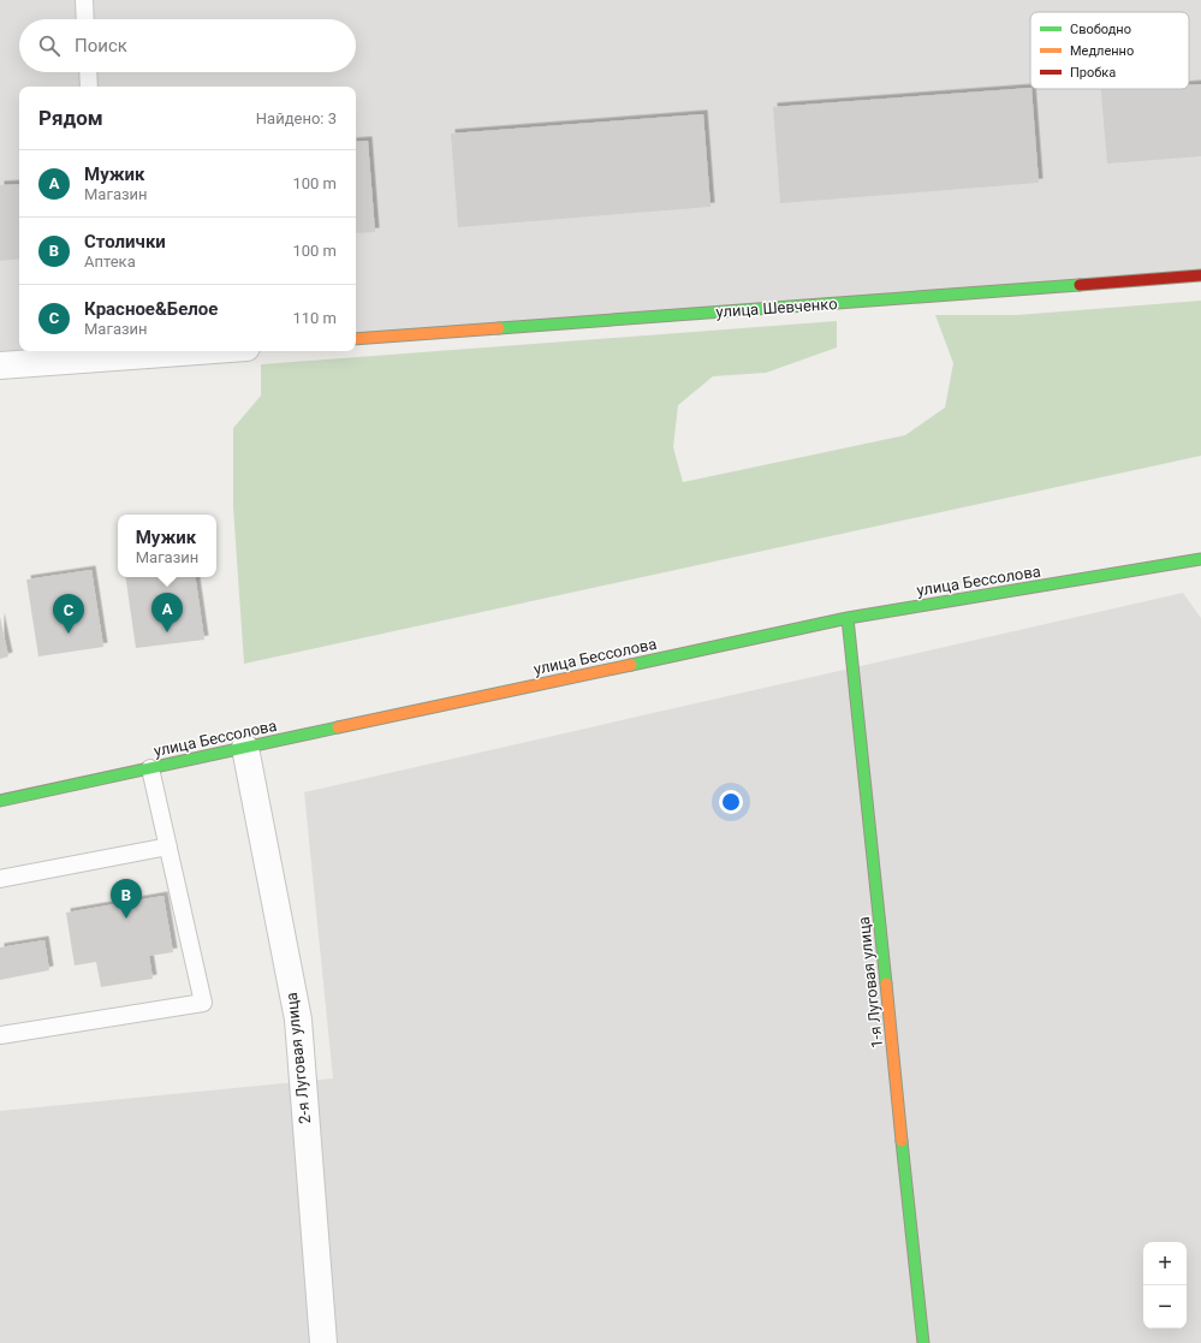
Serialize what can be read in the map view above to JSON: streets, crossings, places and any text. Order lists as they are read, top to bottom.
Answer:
{
  "streets": {
    "street": [
      "улица Шевченко",
      "улица Бессолова",
      "1-я Луговая улица",
      "2-я Луговая улица"
    ]
  },
  "crossings": [
    ["улица Бессолова", "1-я Луговая улица"],
    ["улица Бессолова", "2-я Луговая улица"]
  ],
  "legend": ["Свободно", "Медленно", "Пробка"],
  "page": {
    "search": "Поиск",
    "heading": ["Рядом", "Найдено: 3"],
    "list": [
      {
        "mark": "A",
        "name": "Мужик",
        "note": "Магазин",
        "value": "100 m"
      },
      {
        "mark": "B",
        "name": "Столички",
        "note": "Аптека",
        "value": "100 m"
      },
      {
        "mark": "C",
        "name": "Красное&Белое",
        "note": "Магазин",
        "value": "110 m"
      }
    ],
    "popup": ["Мужик", "Магазин"],
    "pins": ["A", "C", "B"],
    "map_buttons": ["+", "−"]
  }
}
